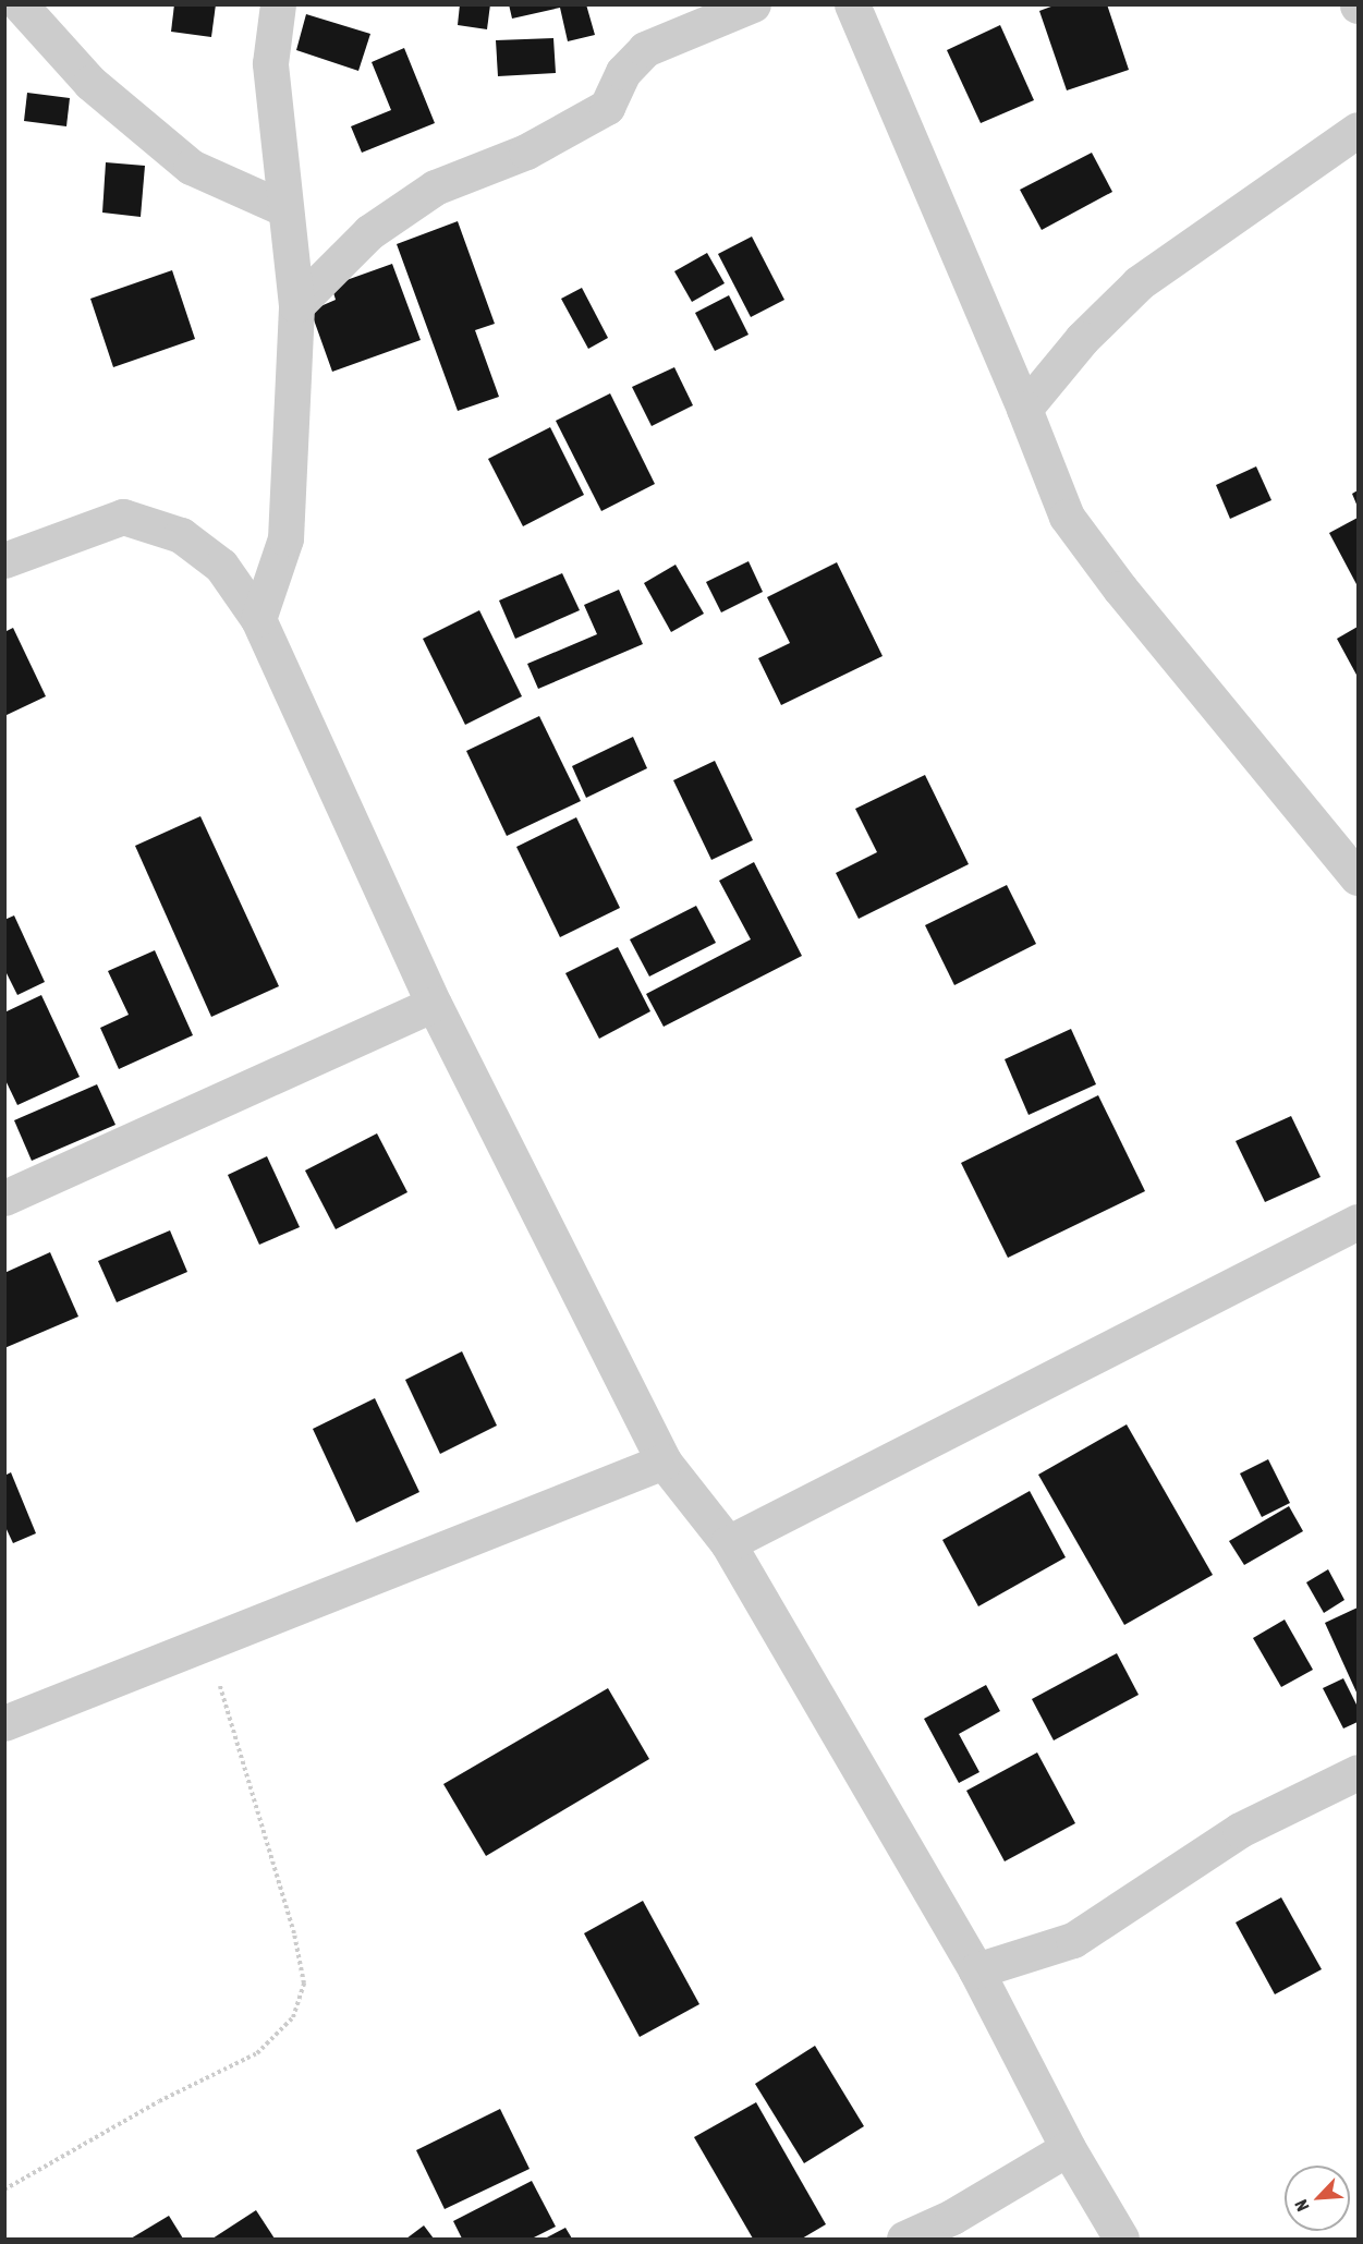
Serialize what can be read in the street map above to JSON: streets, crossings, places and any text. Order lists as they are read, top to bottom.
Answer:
{
  "north": "bottom left"
}
